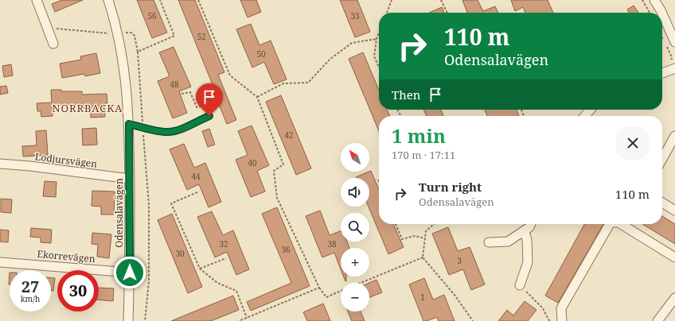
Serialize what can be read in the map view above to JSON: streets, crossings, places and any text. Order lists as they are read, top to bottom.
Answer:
{
  "streets": {
    "street": ["Lodjursvägen", "Odensalavägen", "Ekorrevägen"]
  },
  "crossings": [
    ["Lodjursvägen", "Odensalavägen"],
    ["Odensalavägen", "Ekorrevägen"]
  ],
  "districts": ["NORRBACKA"],
  "house_numbers": [
    "56",
    "33",
    "52",
    "50",
    "48",
    "42",
    "40",
    "44",
    "32",
    "38",
    "36",
    "30",
    "3",
    "1"
  ],
  "north": "top left",
  "page": {
    "turn": ["110 m", "Odensalavägen"],
    "then": "Then",
    "heading": ["1 min", "170 m · 17:11"],
    "map_buttons": ["+", "−"],
    "list": [
      {
        "name": "Turn right",
        "note": "Odensalavägen",
        "value": "110 m"
      }
    ],
    "speed": "27 km/h",
    "limit": "30"
  }
}
